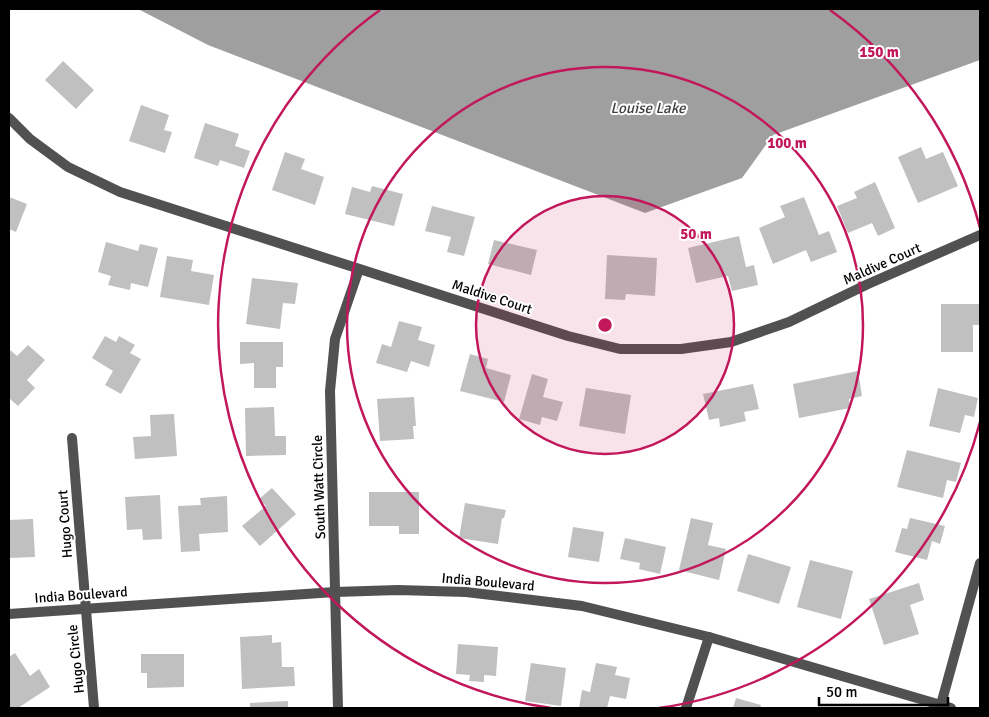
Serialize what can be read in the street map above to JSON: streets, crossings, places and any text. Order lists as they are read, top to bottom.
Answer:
{
  "streets": {
    "street": [
      "Maldive Court",
      "South Watt Circle",
      "Hugo Court",
      "India Boulevard",
      "Hugo Circle"
    ]
  },
  "crossings": [
    ["Maldive Court", "South Watt Circle"],
    ["South Watt Circle", "India Boulevard"],
    ["Hugo Court", "India Boulevard"],
    ["Hugo Court", "Hugo Circle"],
    ["India Boulevard", "Hugo Circle"]
  ],
  "water": ["Louise Lake"],
  "scale_bar": "50 m",
  "rings": ["150 m", "100 m", "50 m"]
}
